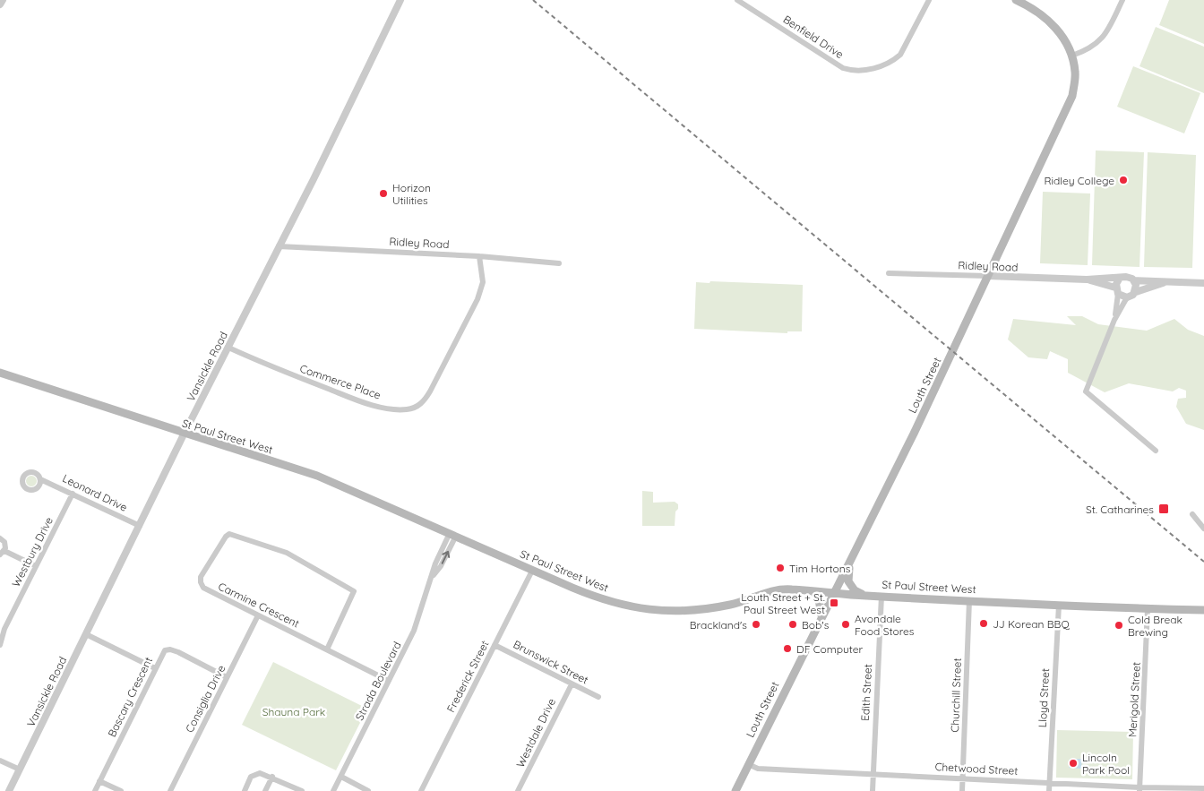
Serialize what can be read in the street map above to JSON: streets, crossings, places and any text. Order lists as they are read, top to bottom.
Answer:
{
  "streets": {
    "main road": ["Louth Street", "St Paul Street West"],
    "street": [
      "Benfield Drive",
      "Ridley Road",
      "Vansickle Road",
      "Commerce Place",
      "Leonard Drive",
      "Westbury Drive",
      "Carmine Crescent",
      "Brunswick Street",
      "Frederick Street",
      "Strada Boulevard",
      "Edith Street",
      "Churchill Street",
      "Bascary Crescent",
      "Lloyd Street",
      "Consiglia Drive",
      "Merigold Street",
      "Westdale Drive",
      "Chetwood Street"
    ]
  },
  "crossings": [
    ["Ridley Road", "Vansickle Road"],
    ["Ridley Road", "Commerce Place"],
    ["Ridley Road", "Louth Street"],
    ["Vansickle Road", "Commerce Place"],
    ["Vansickle Road", "St Paul Street West"],
    ["Vansickle Road", "Leonard Drive"],
    ["Louth Street", "St Paul Street West"],
    ["Louth Street", "Chetwood Street"],
    ["St Paul Street West", "Frederick Street"],
    ["St Paul Street West", "Strada Boulevard"],
    ["St Paul Street West", "Edith Street"],
    ["St Paul Street West", "Churchill Street"],
    ["St Paul Street West", "Lloyd Street"],
    ["St Paul Street West", "Merigold Street"],
    ["Leonard Drive", "Westbury Drive"],
    ["Carmine Crescent", "Strada Boulevard"],
    ["Carmine Crescent", "Consiglia Drive"],
    ["Brunswick Street", "Frederick Street"],
    ["Brunswick Street", "Westdale Drive"],
    ["Edith Street", "Chetwood Street"],
    ["Churchill Street", "Chetwood Street"],
    ["Bascary Crescent", "Consiglia Drive"],
    ["Lloyd Street", "Chetwood Street"],
    ["Merigold Street", "Chetwood Street"]
  ],
  "parks": ["Shauna Park"],
  "places": {
    "other": [
      "Ridley College",
      "Horizon Utilities",
      "Tim Hortons",
      "JJ Korean BBQ",
      "Brackland's",
      "Bob's",
      "Avondale Food Stores",
      "Cold Break Brewing",
      "DF Computer",
      "Lincoln Park Pool"
    ],
    "transit": ["St. Catharines", "Louth Street + St. Paul Street West"]
  }
}
